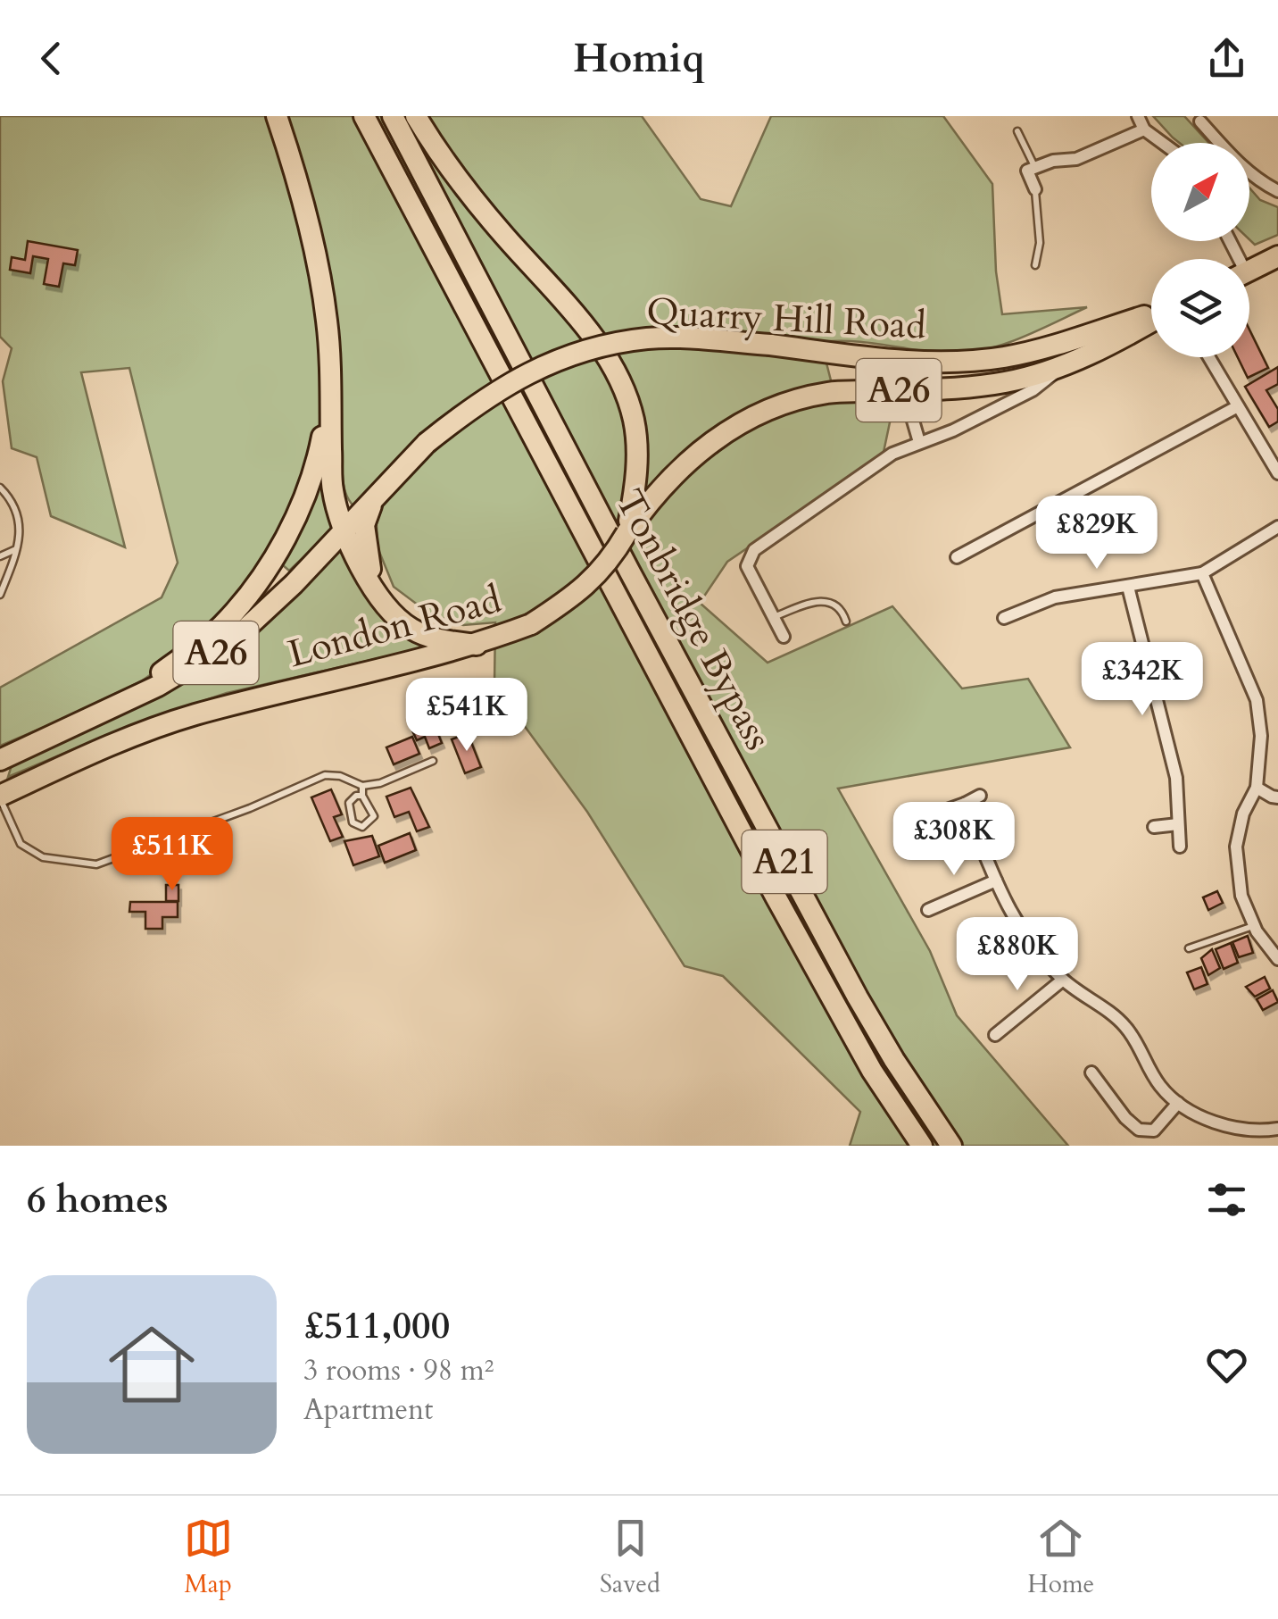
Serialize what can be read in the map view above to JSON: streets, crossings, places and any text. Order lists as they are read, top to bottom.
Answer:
{
  "streets": {
    "highway": [
      "Quarry Hill Road",
      "A26",
      "Tonbridge Bypass",
      "London Road",
      "A21"
    ]
  },
  "crossings": [
    ["Quarry Hill Road", "London Road"]
  ],
  "north": "top right",
  "page": {
    "header": "Homiq",
    "price": [
      "£829K",
      "£342K",
      "£541K",
      "£308K",
      "£511K",
      "£880K"
    ],
    "heading": "6 homes",
    "list": [
      {
        "name": "£511,000",
        "note": "3 rooms · 98 m² · Apartment"
      }
    ],
    "tabs": ["Map", "Saved", "Home"]
  }
}
